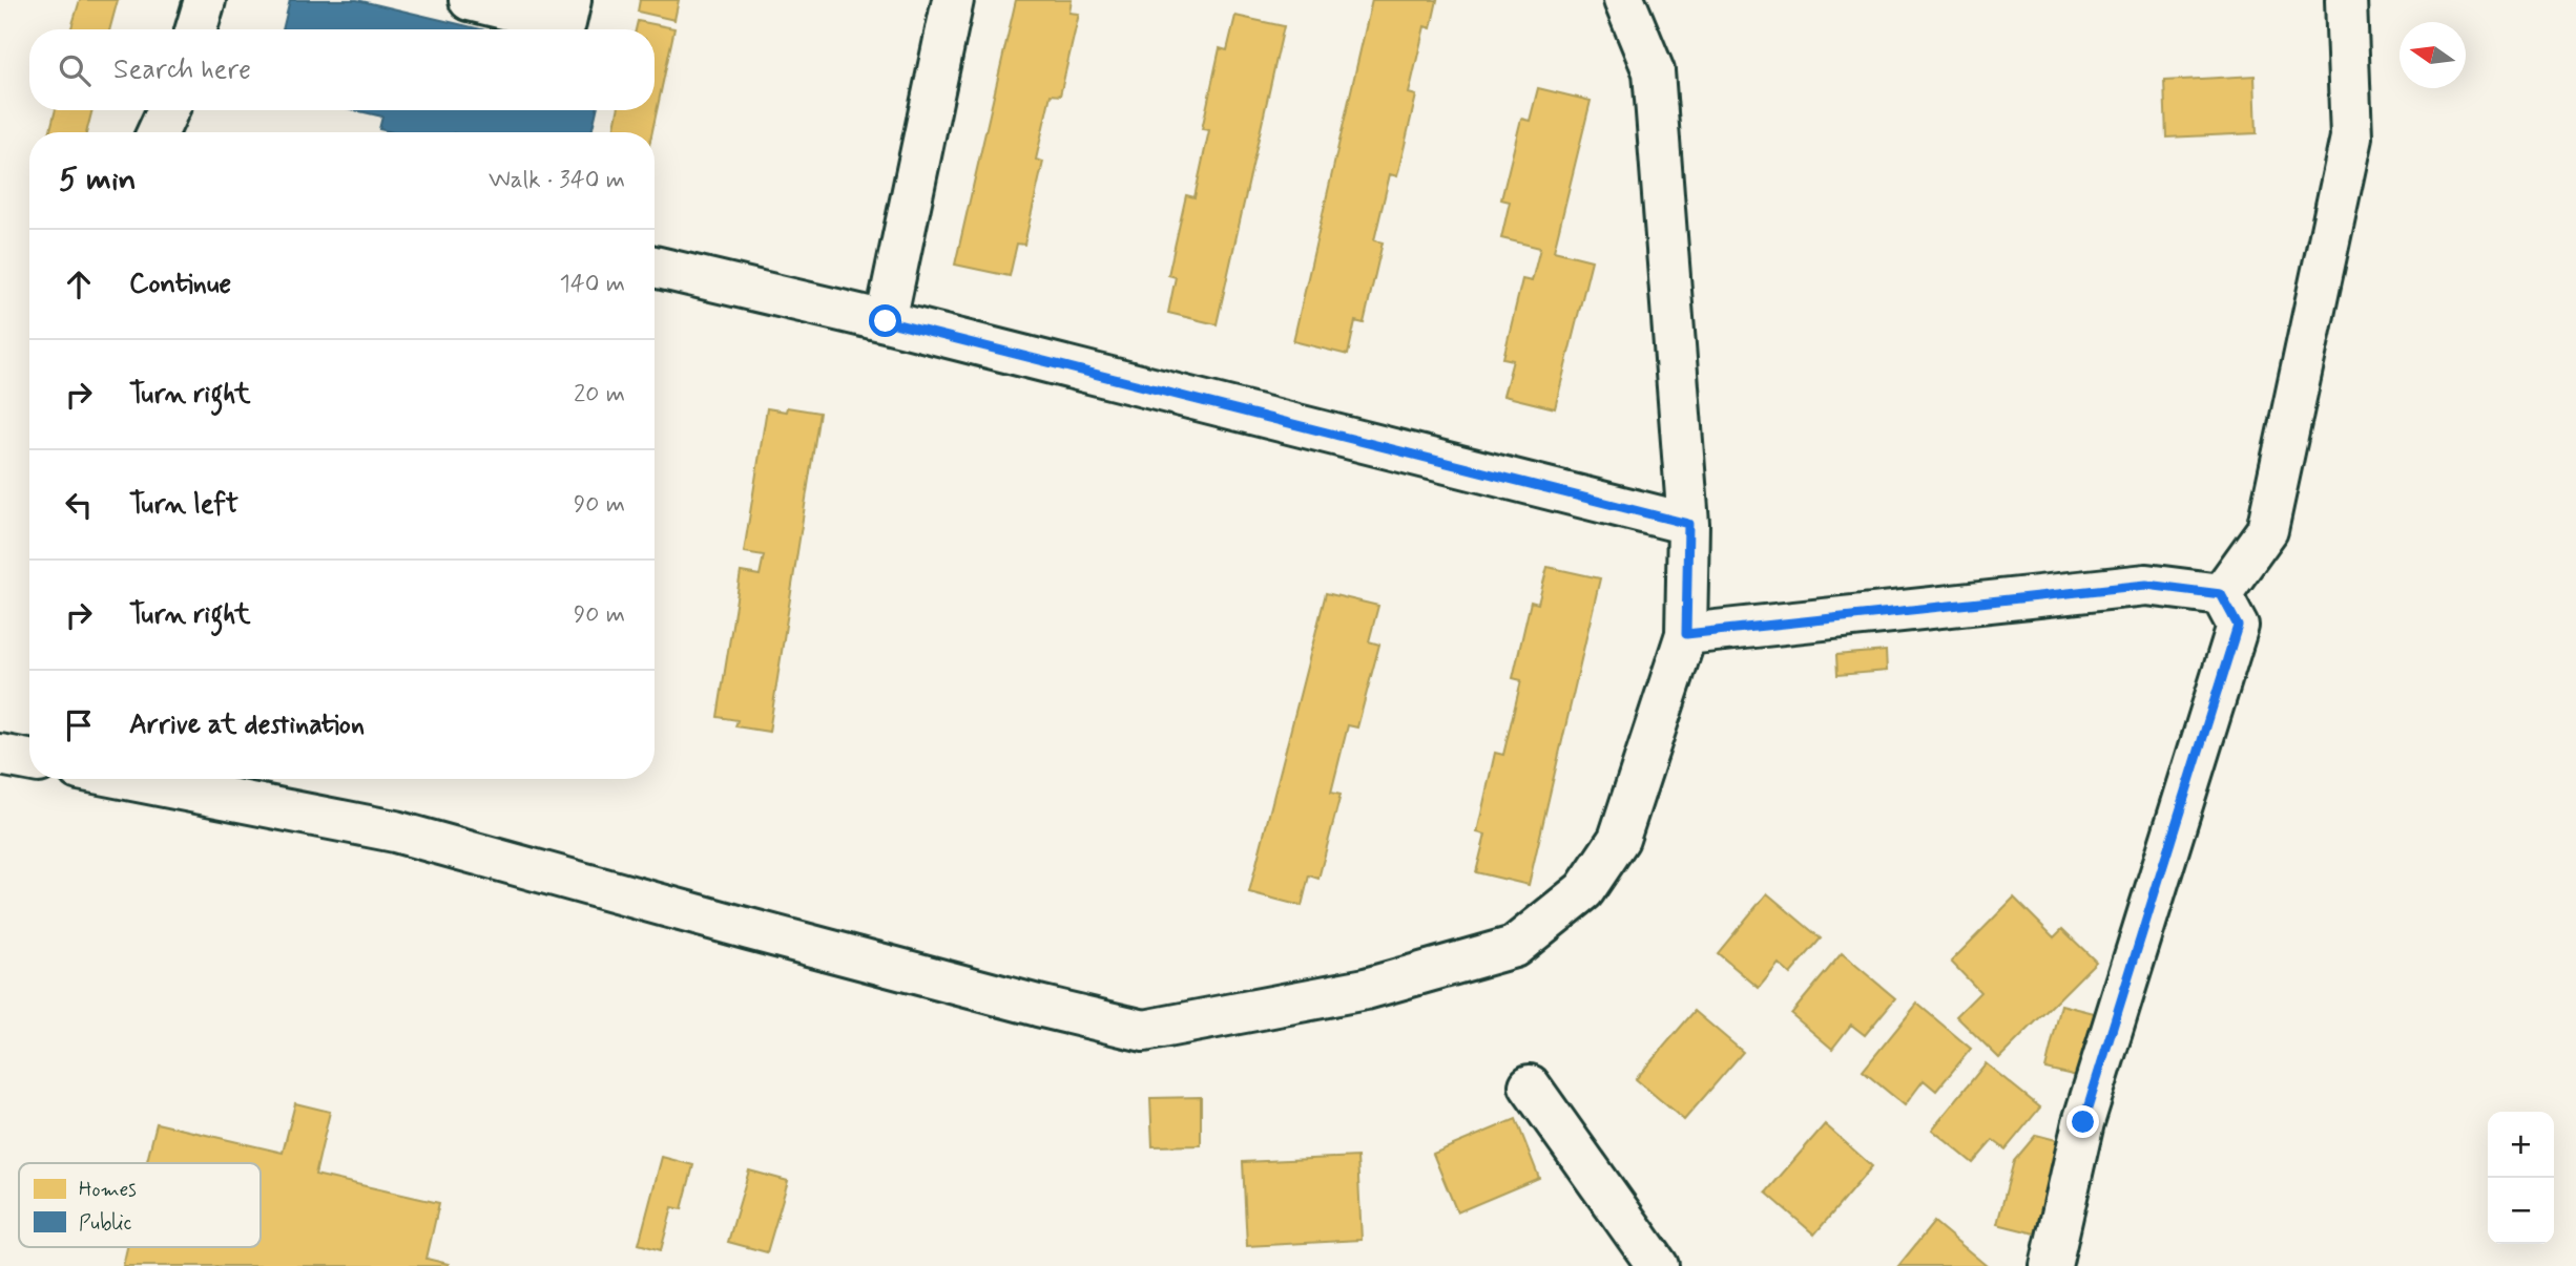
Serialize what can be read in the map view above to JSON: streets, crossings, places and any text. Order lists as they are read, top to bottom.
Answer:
{
  "legend": ["Homes", "Public"],
  "north": "left",
  "page": {
    "search": "Search here",
    "heading": ["5 min", "Walk · 340 m"],
    "list": [
      ["Continue", "140 m"],
      ["Turn right", "20 m"],
      ["Turn left", "90 m"],
      ["Turn right", "90 m"],
      "Arrive at destination"
    ],
    "map_buttons": ["+", "−"]
  }
}
